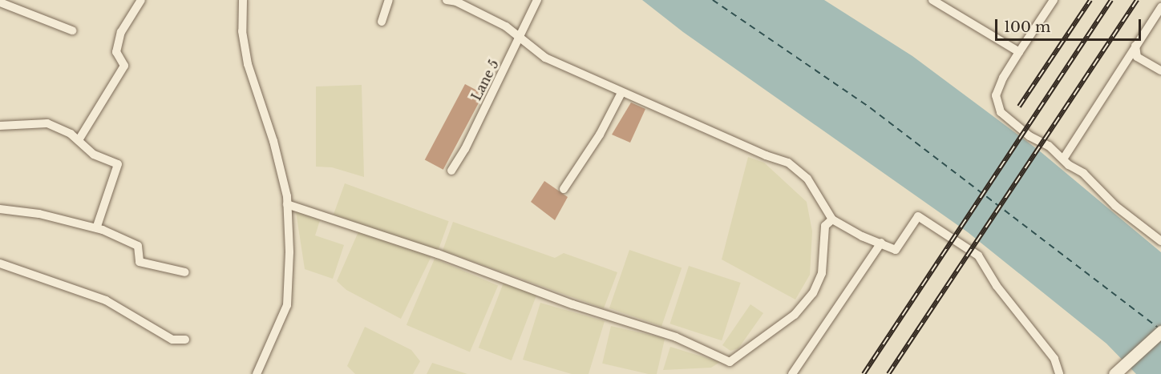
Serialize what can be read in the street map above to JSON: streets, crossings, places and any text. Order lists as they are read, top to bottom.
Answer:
{
  "streets": {
    "street": ["Lane 5"]
  },
  "scale_bar": "100 m"
}
